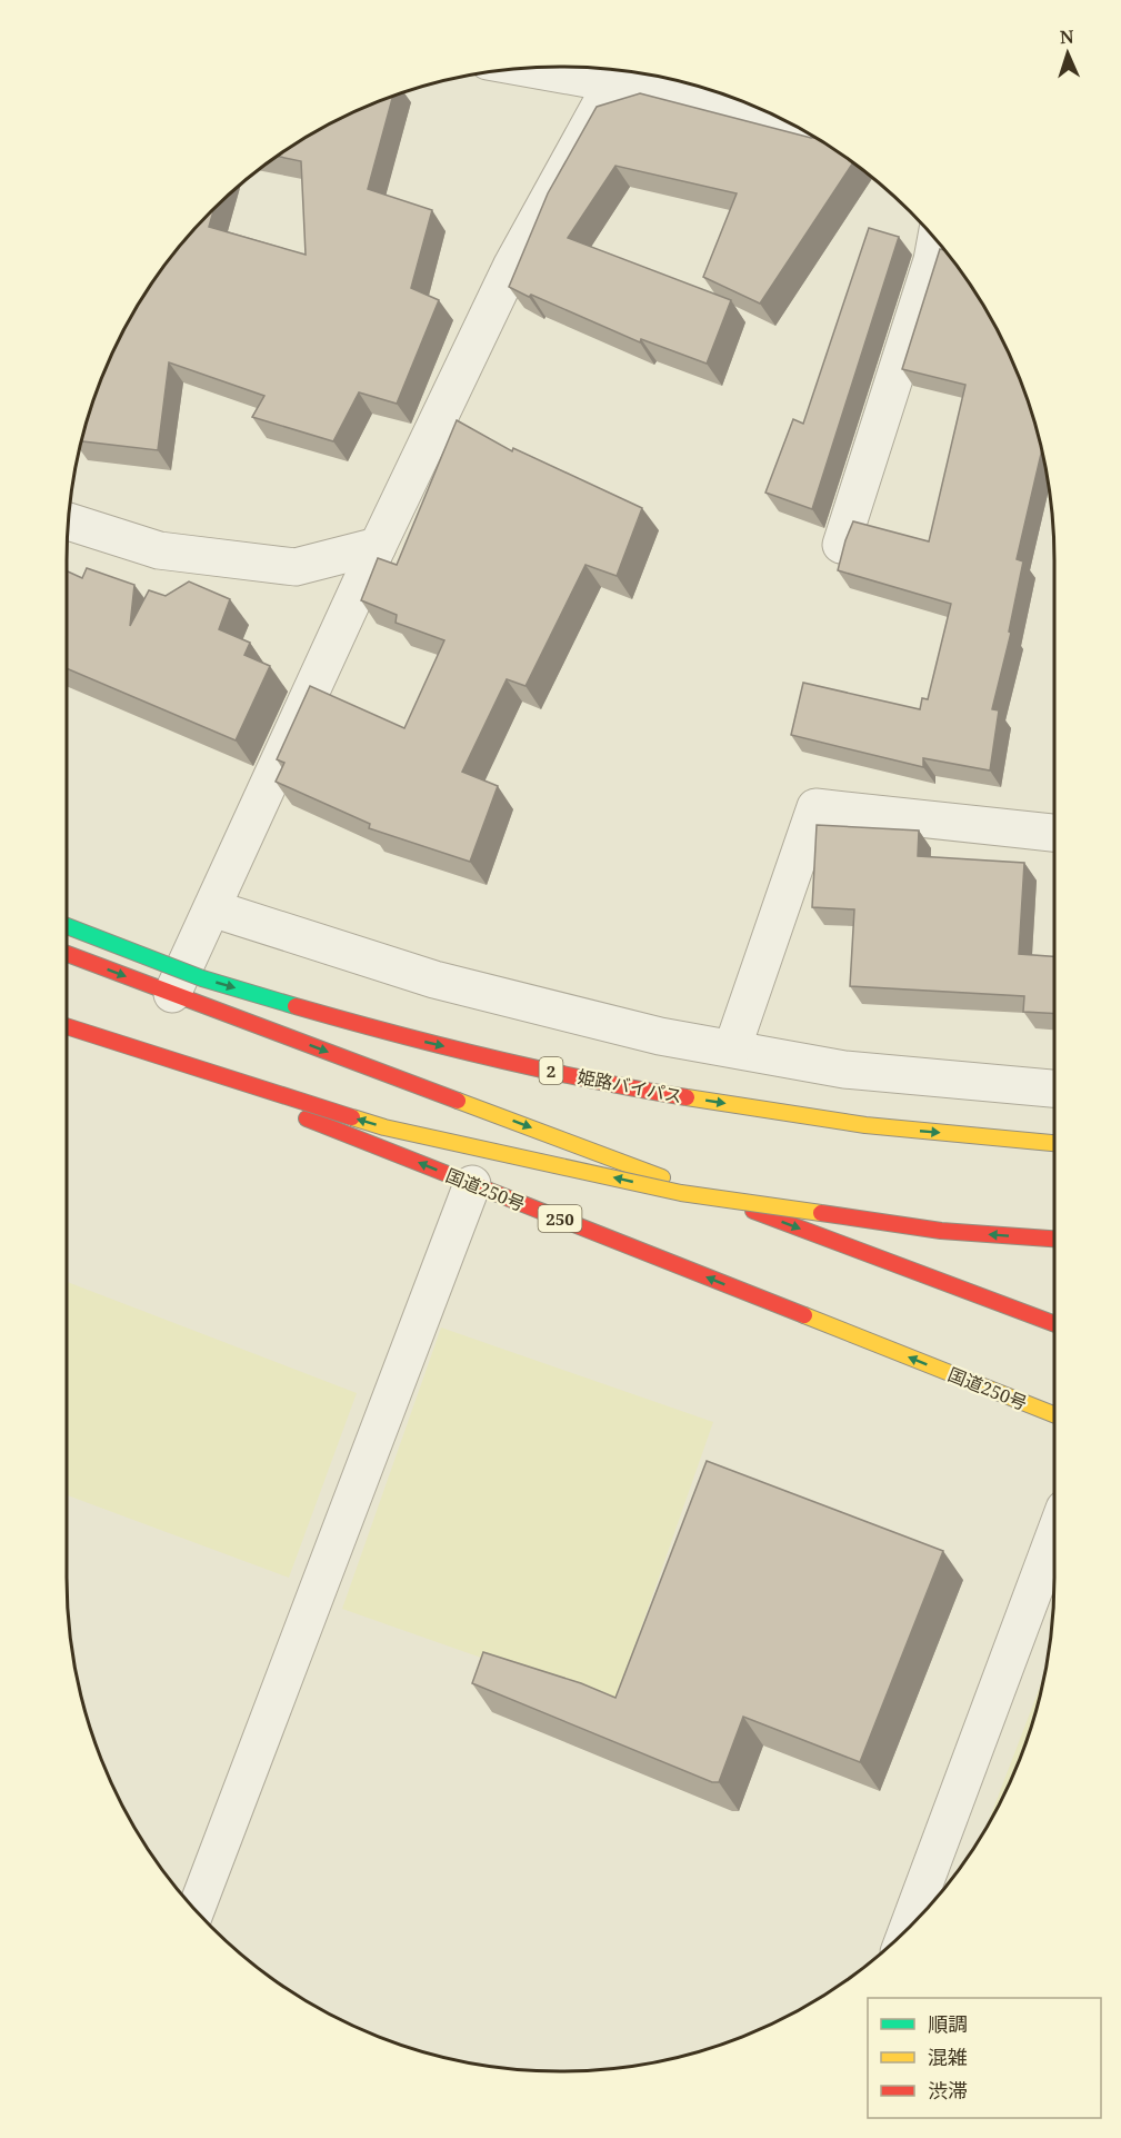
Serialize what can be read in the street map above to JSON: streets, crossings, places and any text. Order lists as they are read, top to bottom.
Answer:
{
  "streets": {
    "highway": [
      "2",
      "姫路バイパス",
      "国道250号",
      "250"
    ]
  },
  "legend": ["順調", "混雑", "渋滞"],
  "north": "top"
}
